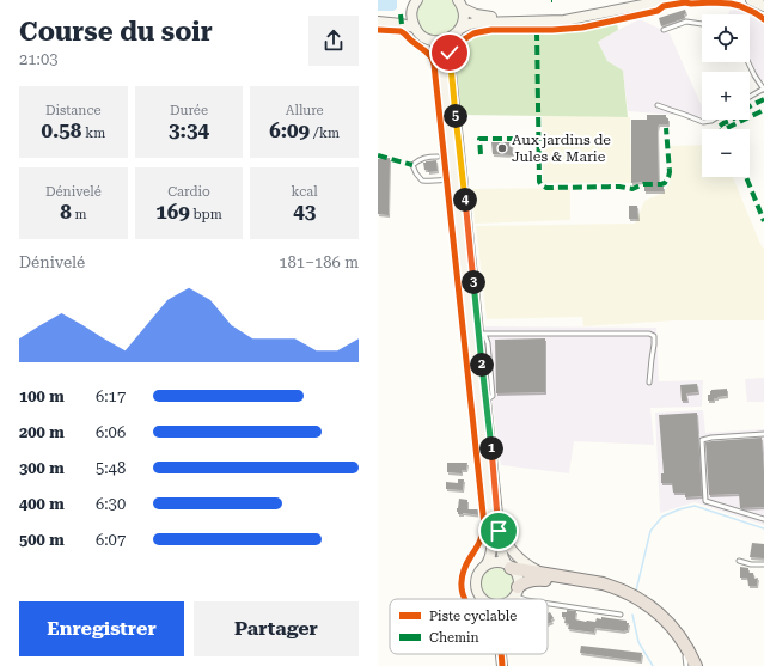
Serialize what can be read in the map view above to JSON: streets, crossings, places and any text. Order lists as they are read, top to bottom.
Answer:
{
  "places": ["Aux jardins de Jules & Marie"],
  "legend": ["Piste cyclable", "Chemin"],
  "page": {
    "heading": ["Course du soir", "21:03"],
    "map_buttons": ["+", "−"],
    "stats": [
      ["Distance", "0.58 km"],
      ["Durée", "3:34"],
      ["Allure", "6:09 /km"],
      ["Dénivelé", "8 m"],
      ["Cardio", "169 bpm"],
      ["kcal", "43"]
    ],
    "pins": [
      "5",
      "4",
      "3",
      "2",
      "1"
    ],
    "chart": ["Dénivelé", "181–186 m"],
    "list": [
      {
        "name": "100 m",
        "note": "6:17"
      },
      {
        "name": "200 m",
        "note": "6:06"
      },
      {
        "name": "300 m",
        "note": "5:48"
      },
      {
        "name": "400 m",
        "note": "6:30"
      },
      {
        "name": "500 m",
        "note": "6:07"
      }
    ],
    "buttons": ["Enregistrer", "Partager"]
  }
}
